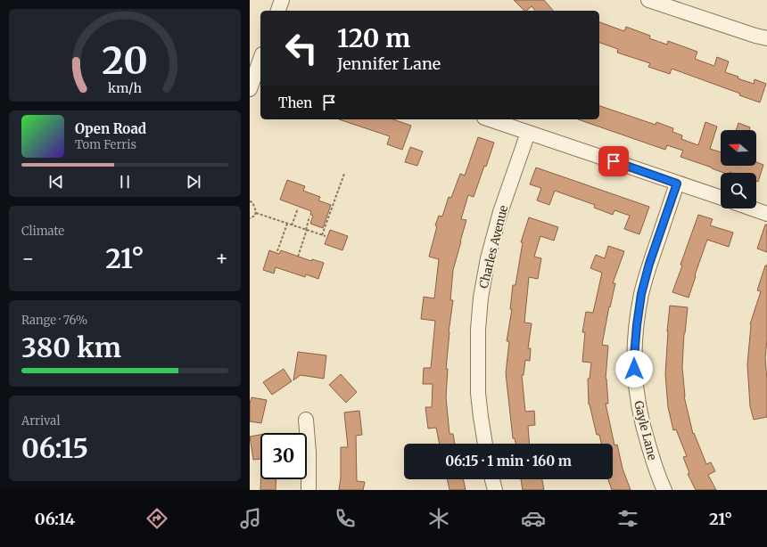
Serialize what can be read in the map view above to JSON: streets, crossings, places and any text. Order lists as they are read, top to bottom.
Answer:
{
  "streets": {
    "street": ["Charles Avenue", "Gayle Lane"]
  },
  "north": "left",
  "page": {
    "turn": ["120 m", "Jennifer Lane"],
    "then": "Then",
    "song": ["Open Road", "Tom Ferris"],
    "tile": [
      "Climate",
      ["Range · 76%", "380 km"],
      ["Arrival", "06:15"]
    ],
    "heat": ["−", "21°", "+"],
    "limit": "30",
    "trip": "06:15 · 1 min · 160 m",
    "tabs": ["06:14", "21°"],
    "gauge": ["20", "km/h"]
  }
}
